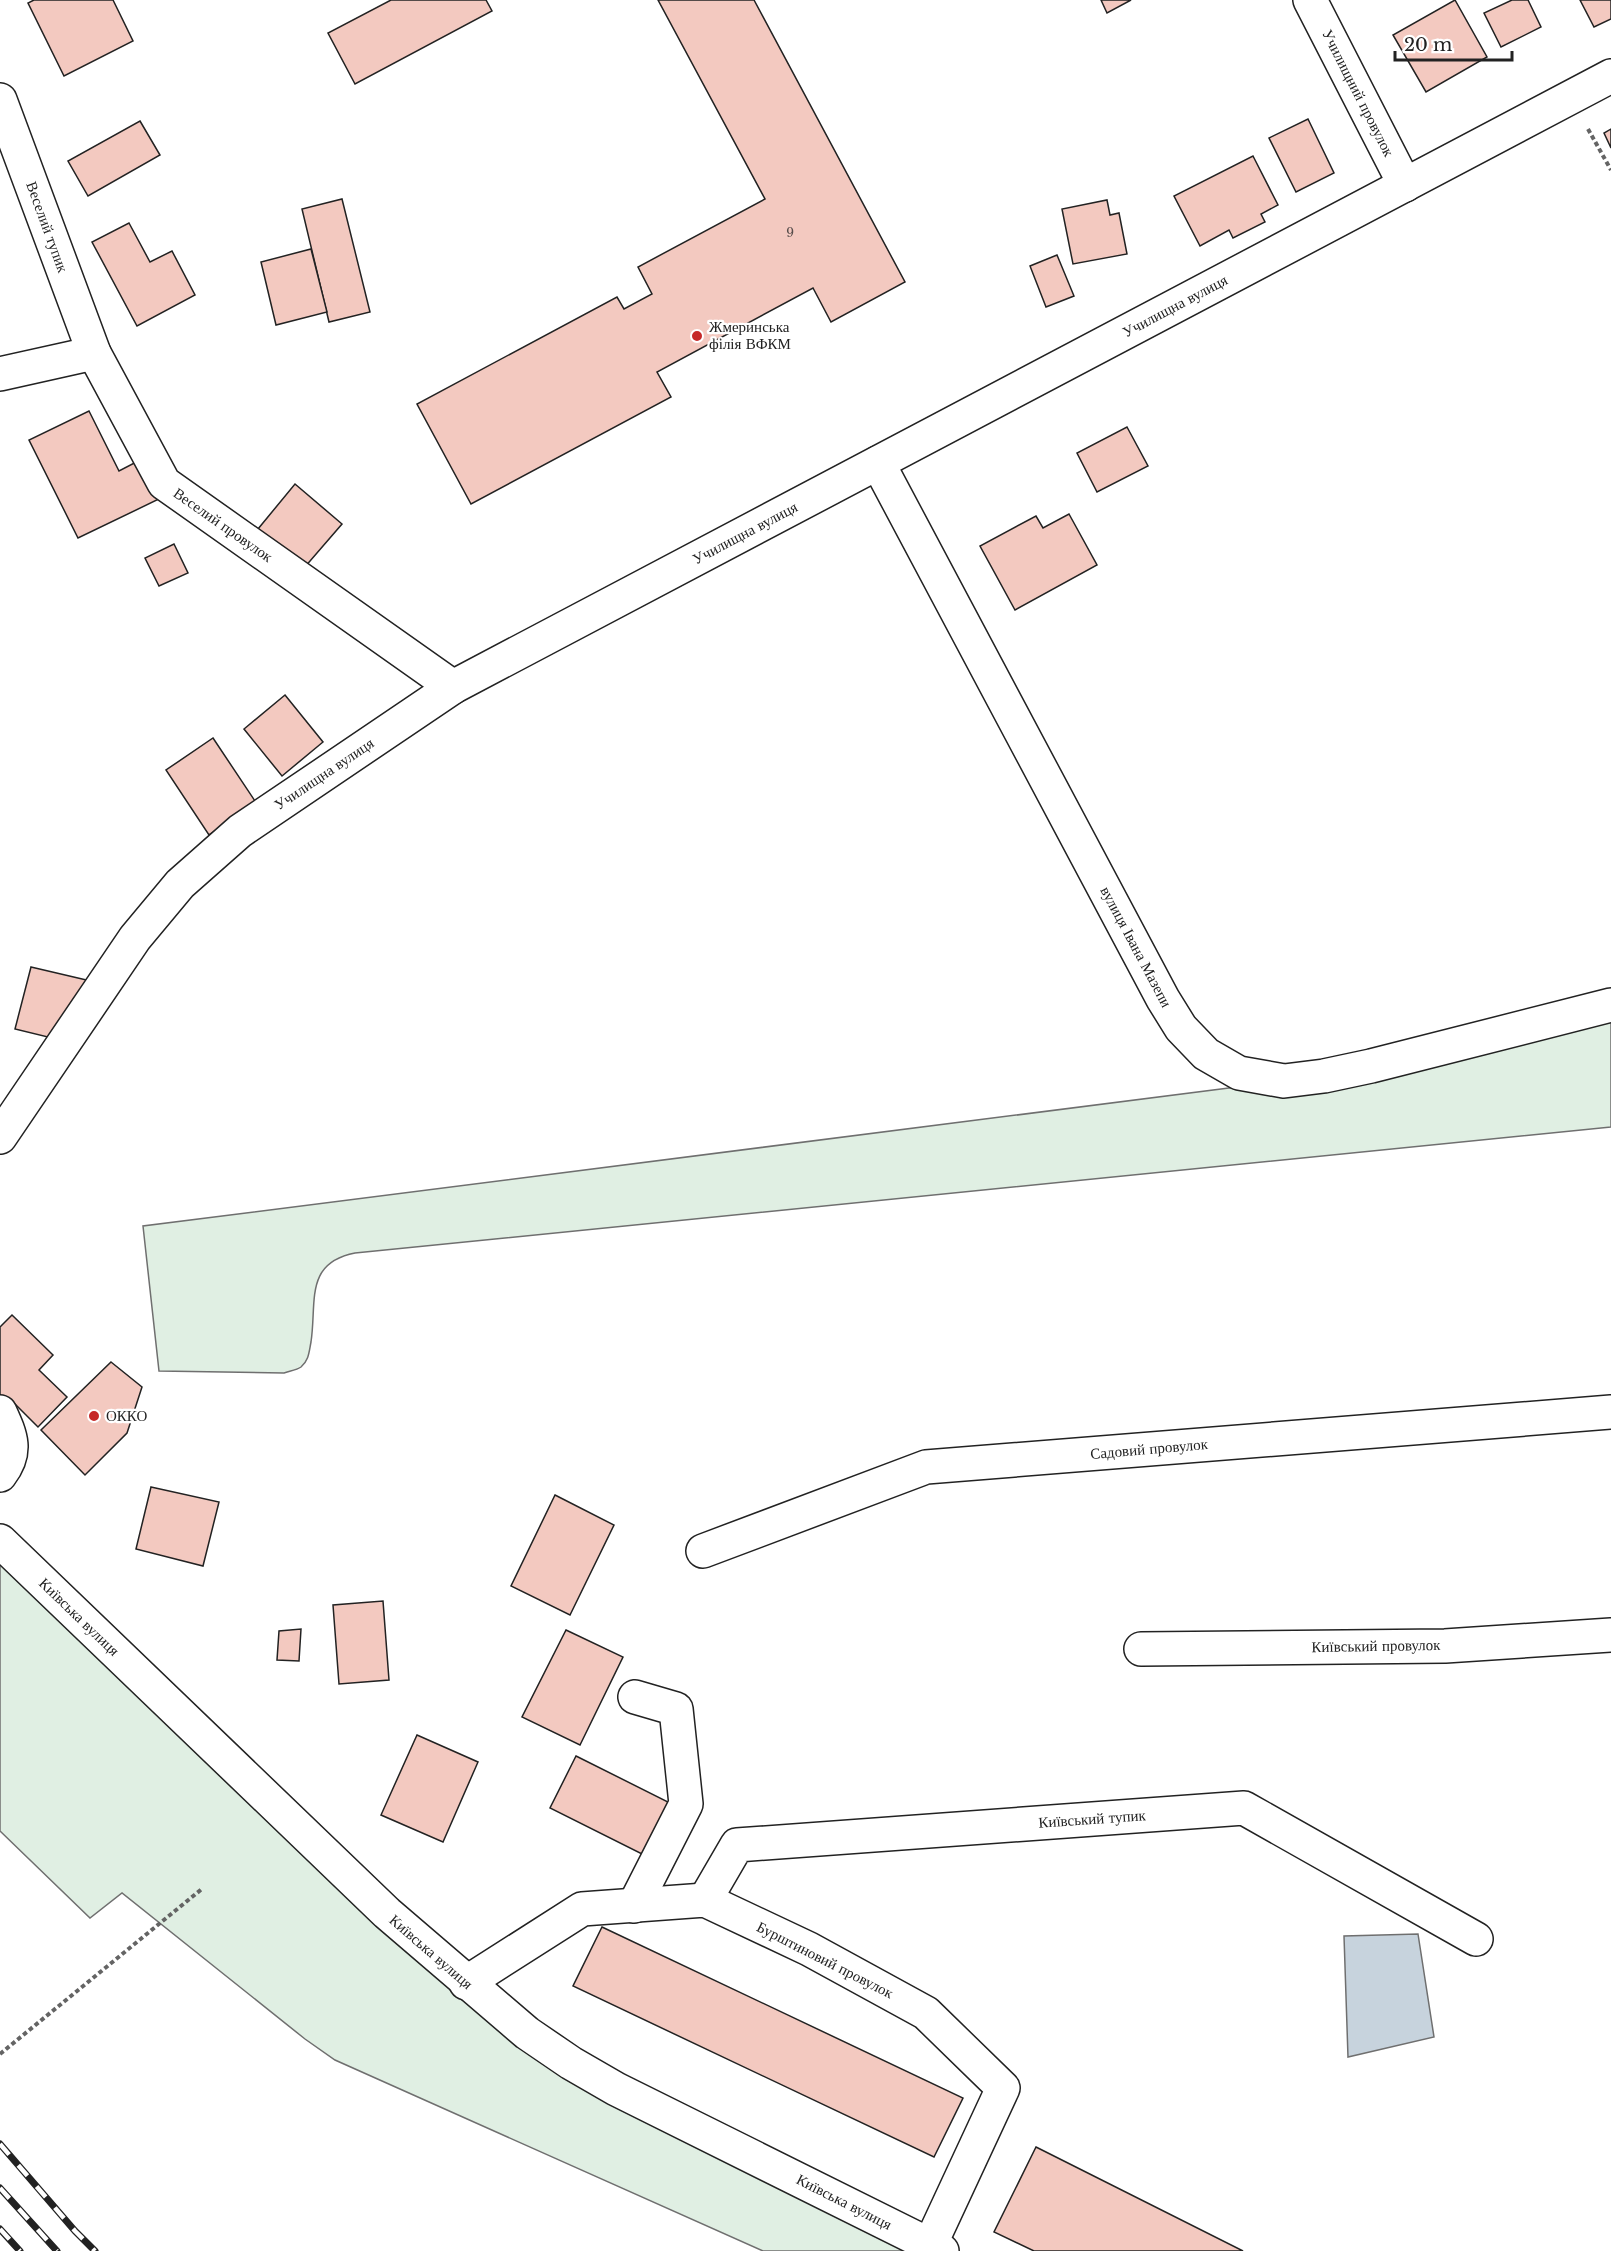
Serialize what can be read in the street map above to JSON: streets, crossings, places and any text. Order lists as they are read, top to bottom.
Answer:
{
  "streets": {
    "street": [
      "Училищний провулок",
      "Веселий тупик",
      "Училищна вулиця",
      "Веселий провулок",
      "вулиця Івана Мазепи",
      "Садовий провулок",
      "Київська вулиця",
      "Київський провулок",
      "Київський тупик",
      "Бурштиновий провулок"
    ]
  },
  "crossings": [
    ["Училищний провулок", "Училищна вулиця"],
    ["Веселий тупик", "Веселий провулок"],
    ["Училищна вулиця", "Веселий провулок"],
    ["Училищна вулиця", "вулиця Івана Мазепи"],
    ["Київська вулиця", "Бурштиновий провулок"],
    ["Київський тупик", "Бурштиновий провулок"]
  ],
  "places": ["Жмеринська філія ВФКМ", "ОККО"],
  "house_numbers": ["9"],
  "scale_bar": "20 m"
}
